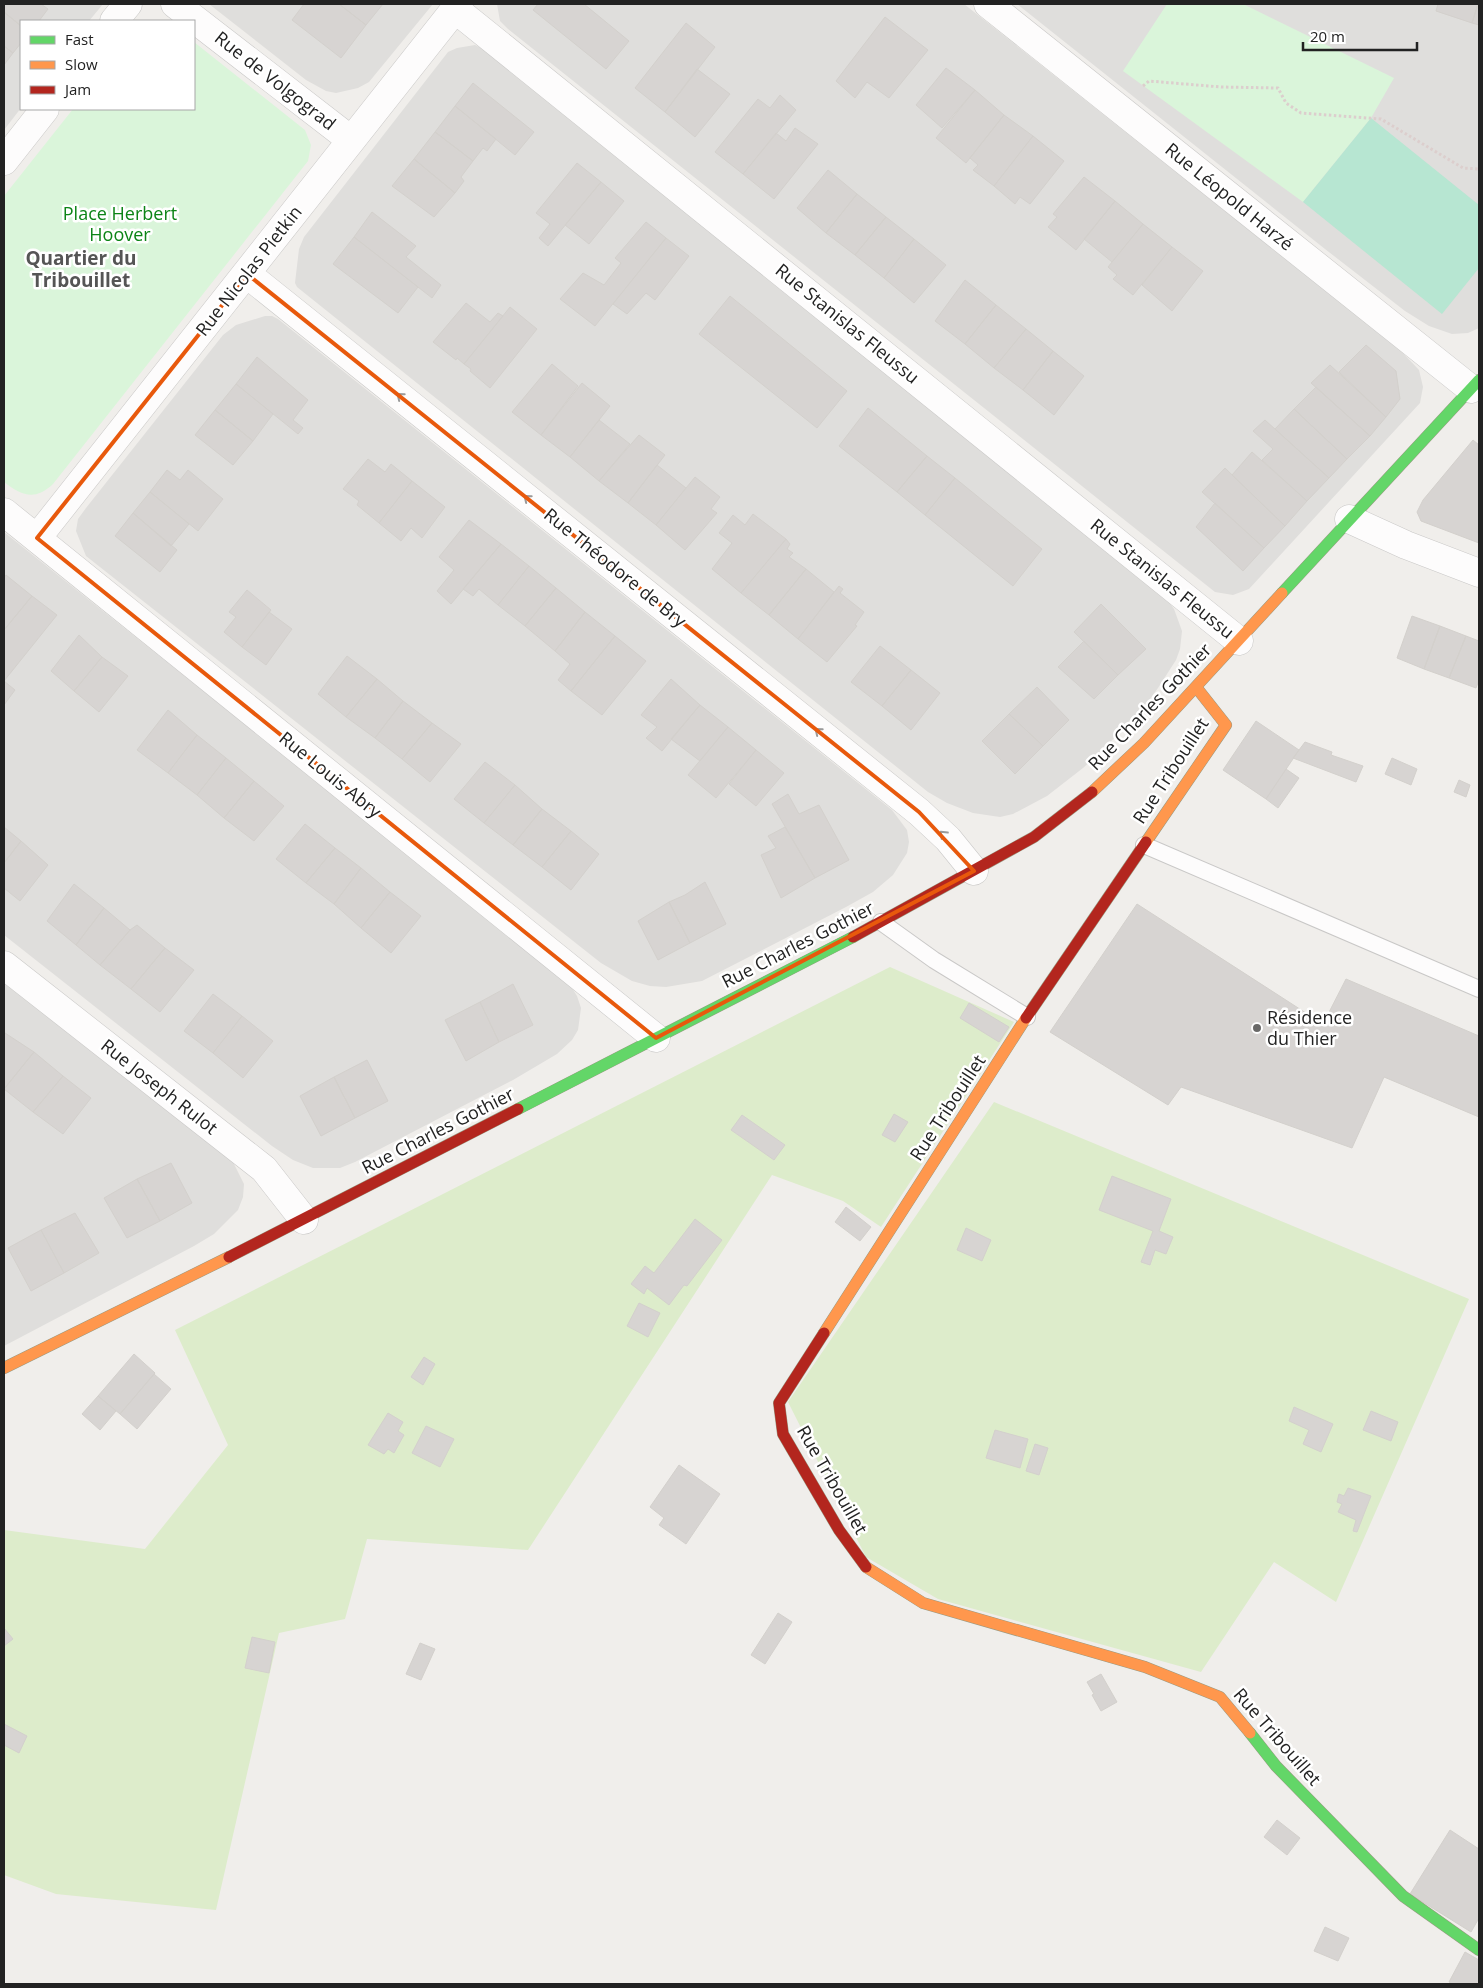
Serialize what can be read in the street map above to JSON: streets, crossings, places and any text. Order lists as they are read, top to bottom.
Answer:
{
  "streets": {
    "street": [
      "Rue de Volgograd",
      "Rue Léopold Harzé",
      "Rue Nicolas Pietkin",
      "Rue Stanislas Fleussu",
      "Rue Théodore de Bry",
      "Rue Charles Gothier",
      "Rue Tribouillet",
      "Rue Louis Abry",
      "Rue Joseph Rulot"
    ]
  },
  "crossings": [
    ["Rue de Volgograd", "Rue Nicolas Pietkin"],
    ["Rue Léopold Harzé", "Rue Charles Gothier"],
    ["Rue Nicolas Pietkin", "Rue Stanislas Fleussu"],
    ["Rue Nicolas Pietkin", "Rue Théodore de Bry"],
    ["Rue Nicolas Pietkin", "Rue Louis Abry"],
    ["Rue Stanislas Fleussu", "Rue Charles Gothier"],
    ["Rue Théodore de Bry", "Rue Charles Gothier"],
    ["Rue Charles Gothier", "Rue Tribouillet"],
    ["Rue Charles Gothier", "Rue Louis Abry"],
    ["Rue Charles Gothier", "Rue Joseph Rulot"]
  ],
  "one_way": ["Rue Théodore de Bry"],
  "districts": ["Quartier du Tribouillet"],
  "parks": ["Place Herbert Hoover"],
  "places": ["Résidence du Thier"],
  "legend": ["Fast", "Slow", "Jam"],
  "scale_bar": "20 m"
}
